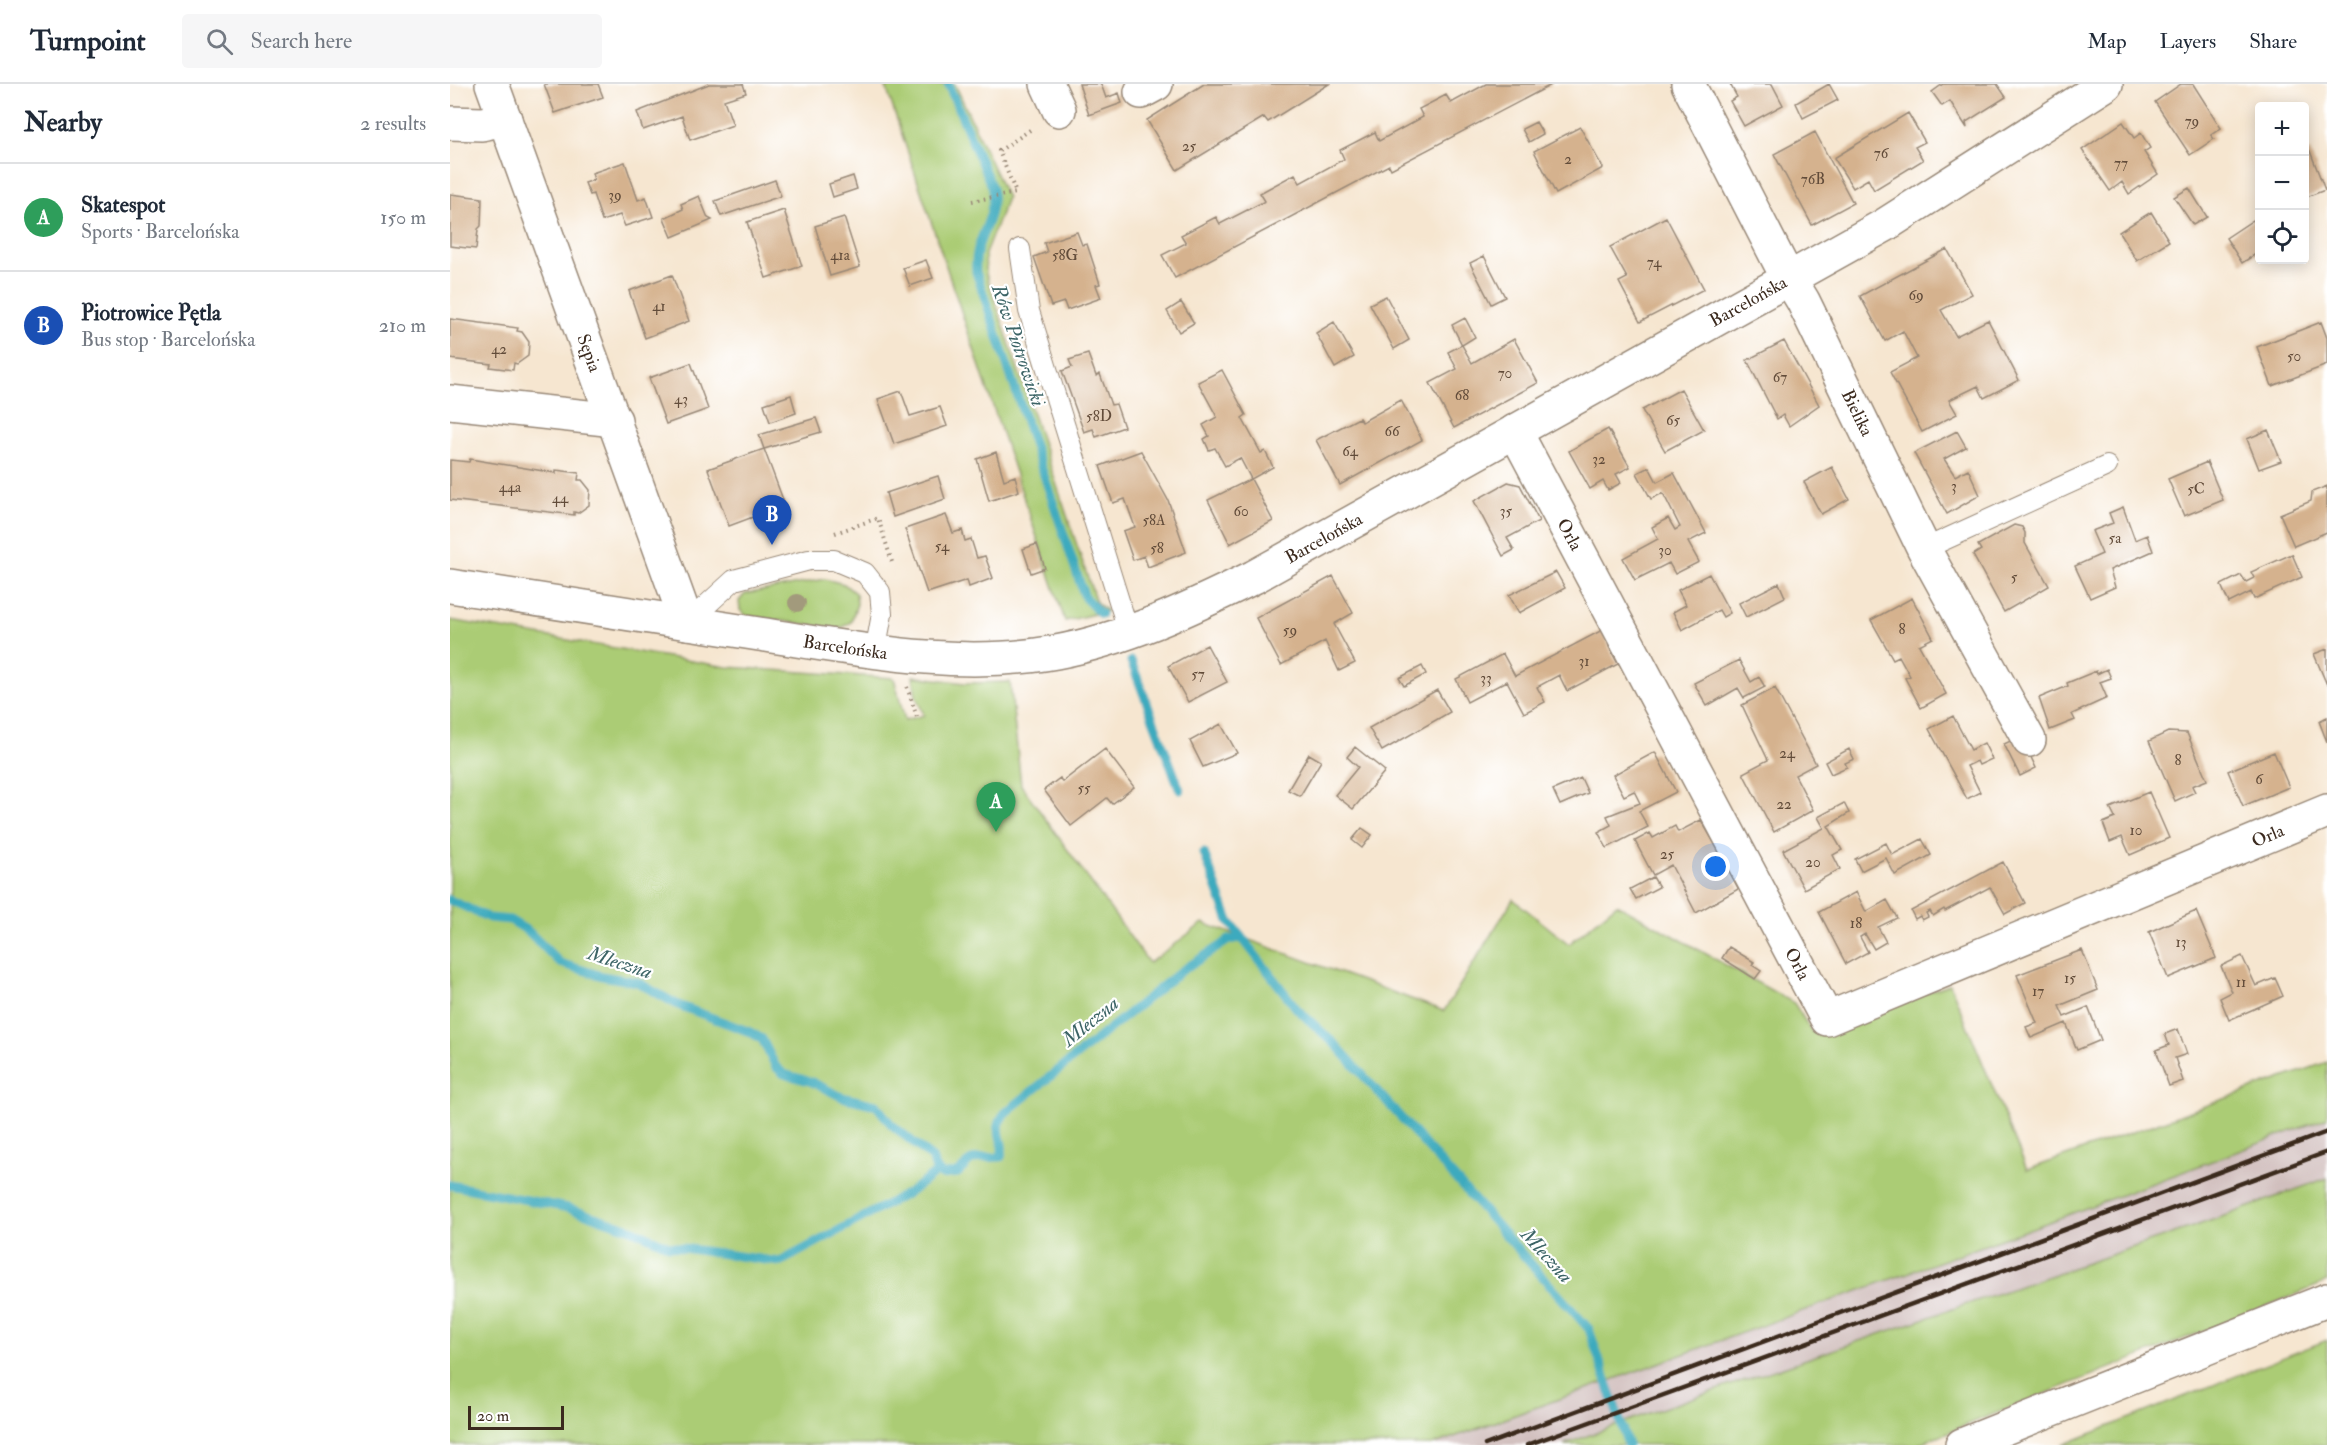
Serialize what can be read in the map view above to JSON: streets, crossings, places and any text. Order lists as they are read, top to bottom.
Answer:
{
  "streets": {
    "street": [
      "Barcelońska",
      "Sępia",
      "Bielika",
      "Orla"
    ]
  },
  "crossings": [
    ["Barcelońska", "Sępia"],
    ["Barcelońska", "Bielika"],
    ["Barcelońska", "Orla"]
  ],
  "water": ["Rów Piotrowicki", "Mleczna"],
  "house_numbers": [
    "79",
    "25",
    "76",
    "2",
    "77",
    "76B",
    "39",
    "41a",
    "58G",
    "74",
    "69",
    "41",
    "42",
    "50",
    "70",
    "67",
    "68",
    "43",
    "58D",
    "65",
    "66",
    "64",
    "32",
    "3",
    "44a",
    "5C",
    "44",
    "60",
    "35",
    "58A",
    "5a",
    "54",
    "58",
    "30",
    "5",
    "8",
    "59",
    "31",
    "57",
    "33",
    "24",
    "8",
    "6",
    "55",
    "22",
    "10",
    "25",
    "20",
    "18",
    "13",
    "15",
    "11",
    "17"
  ],
  "scale_bar": "20 m",
  "page": {
    "header": "Turnpoint",
    "search": "Search here",
    "nav": ["Map", "Layers", "Share"],
    "heading": ["Nearby", "2 results"],
    "map_buttons": ["+", "−"],
    "list": [
      {
        "mark": "A",
        "name": "Skatespot",
        "note": "Sports · Barcelońska",
        "value": "150 m"
      },
      {
        "mark": "B",
        "name": "Piotrowice Pętla",
        "note": "Bus stop · Barcelońska",
        "value": "210 m"
      }
    ],
    "pins": ["B", "A"],
    "scale": "20 m"
  }
}
